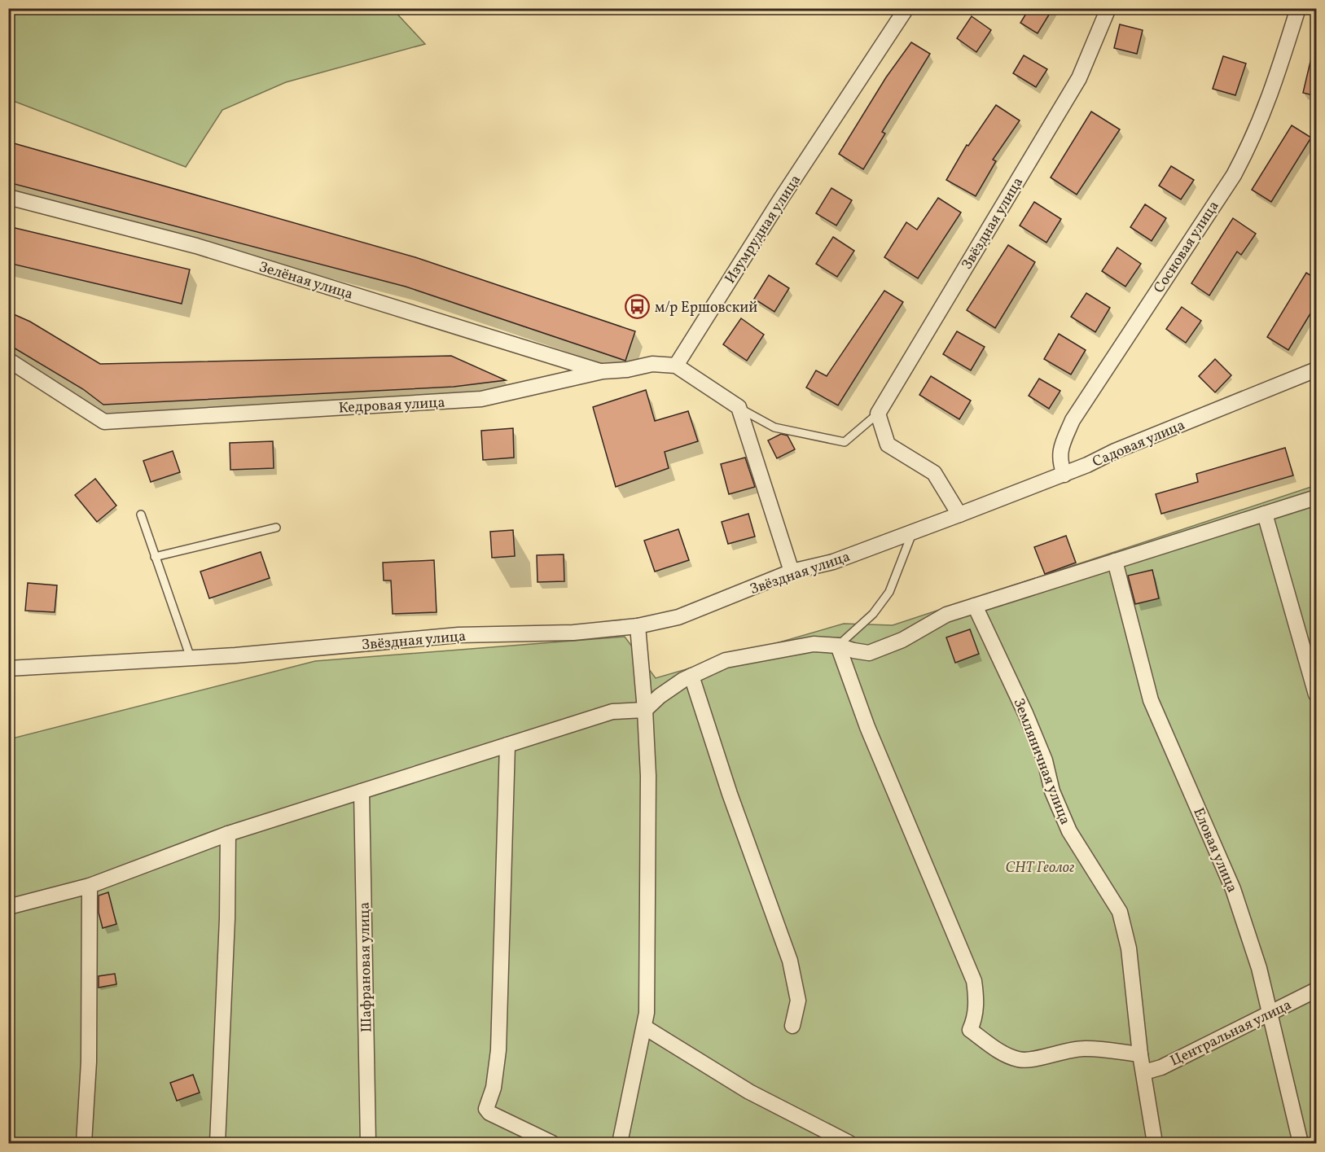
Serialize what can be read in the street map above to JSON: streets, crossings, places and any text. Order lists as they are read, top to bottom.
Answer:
{
  "streets": {
    "street": [
      "Звёздная улица",
      "Изумрудная улица",
      "Сосновая улица",
      "Зелёная улица",
      "Кедровая улица",
      "Садовая улица",
      "Земляничная улица",
      "Еловая улица",
      "Шафрановая улица",
      "Центральная улица"
    ]
  },
  "crossings": [
    ["Звёздная улица", "Садовая улица"],
    ["Изумрудная улица", "Кедровая улица"],
    ["Сосновая улица", "Садовая улица"],
    ["Зелёная улица", "Кедровая улица"],
    ["Земляничная улица", "Центральная улица"],
    ["Еловая улица", "Центральная улица"]
  ],
  "parks": ["СНТ Геолог"],
  "places": {
    "bus stop": ["м/р Ершовский"]
  }
}
